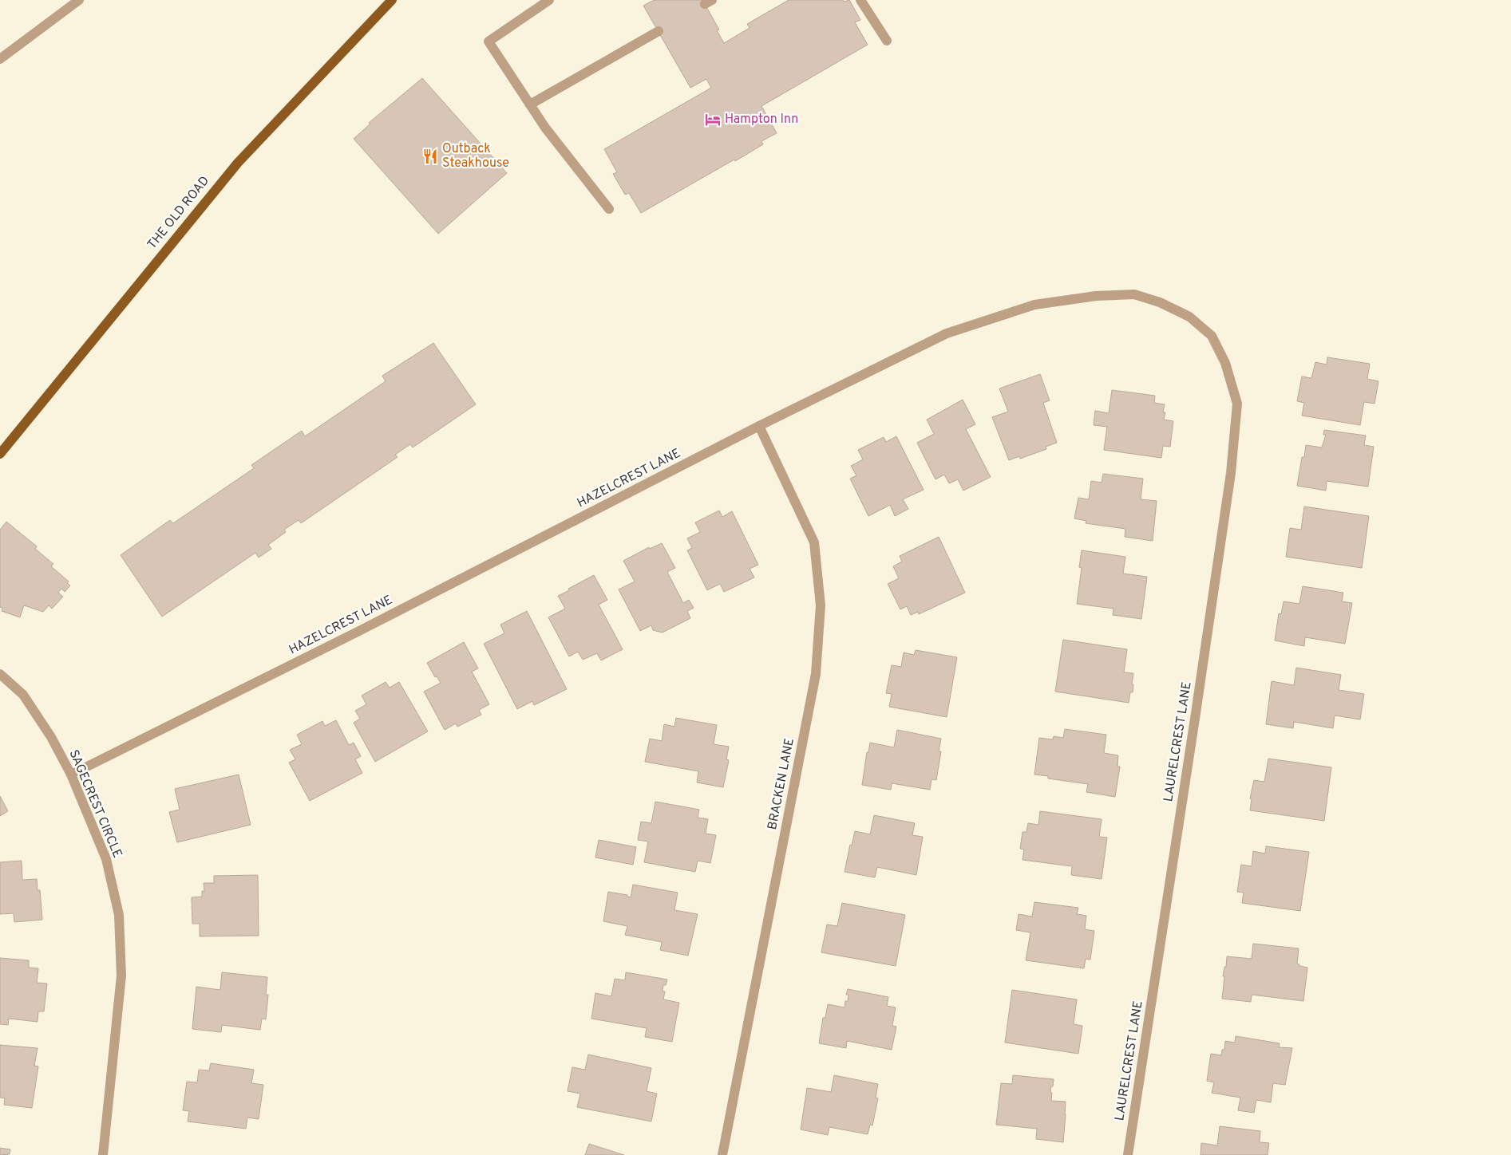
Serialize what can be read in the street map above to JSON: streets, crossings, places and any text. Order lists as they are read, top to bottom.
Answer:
{
  "streets": {
    "main road": ["THE OLD ROAD"],
    "street": [
      "HAZELCREST LANE",
      "LAURELCREST LANE",
      "BRACKEN LANE",
      "SAGECREST CIRCLE"
    ]
  },
  "crossings": [
    ["HAZELCREST LANE", "LAURELCREST LANE"],
    ["HAZELCREST LANE", "BRACKEN LANE"],
    ["HAZELCREST LANE", "SAGECREST CIRCLE"]
  ],
  "places": {
    "hotel": ["Hampton Inn"],
    "restaurant": ["Outback Steakhouse"]
  }
}
